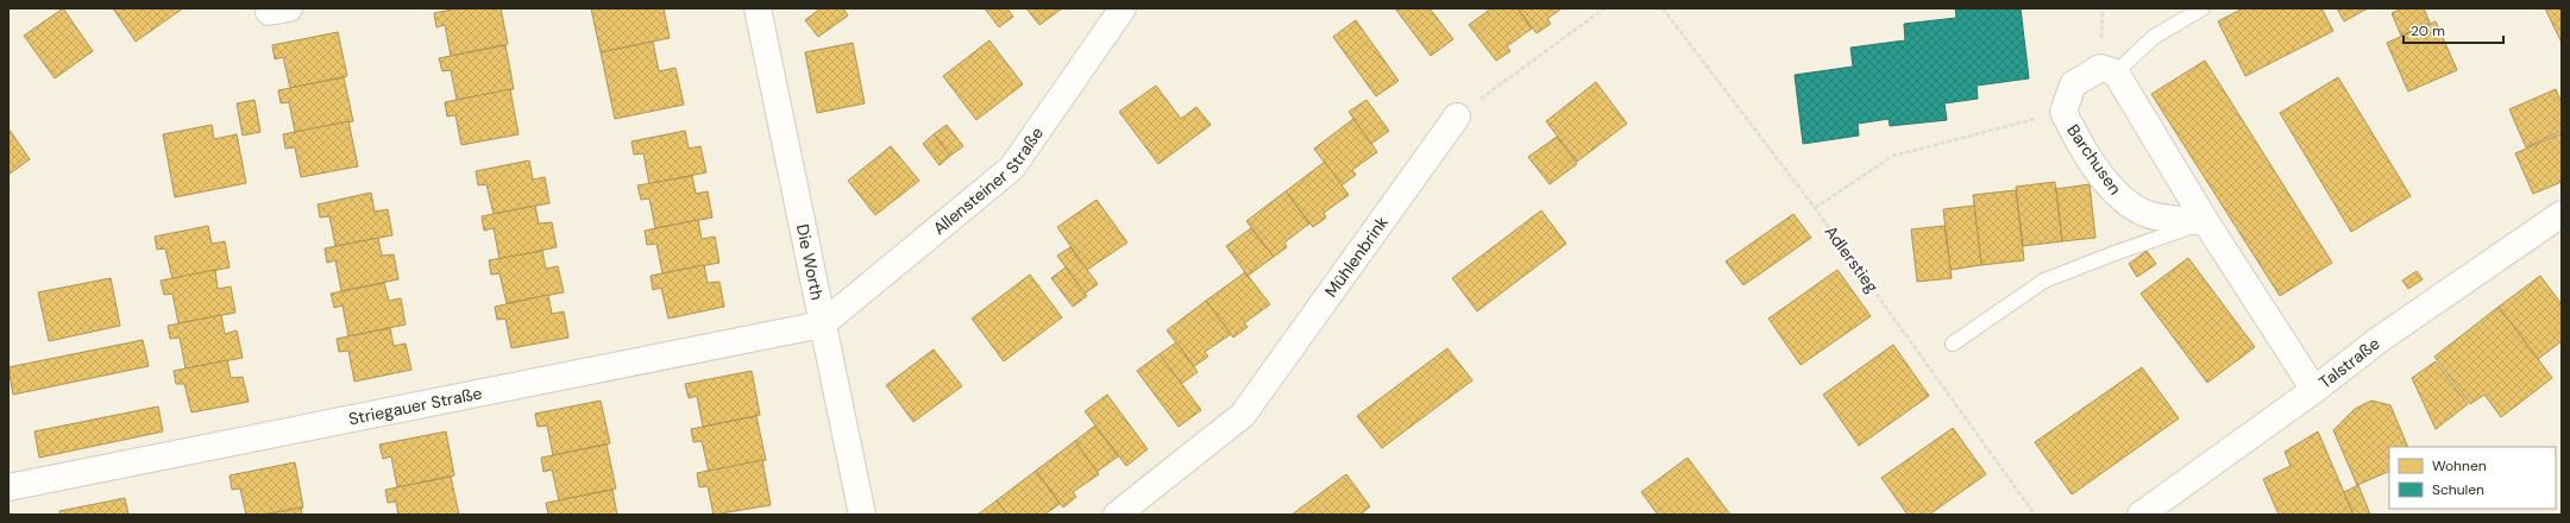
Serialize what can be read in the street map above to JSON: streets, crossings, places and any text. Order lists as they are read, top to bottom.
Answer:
{
  "streets": {
    "street": [
      "Barchusen",
      "Allensteiner Straße",
      "Mühlenbrink",
      "Die Worth",
      "Talstraße",
      "Striegauer Straße"
    ],
    "path": ["Adlerstieg"]
  },
  "crossings": [
    ["Allensteiner Straße", "Die Worth"],
    ["Allensteiner Straße", "Striegauer Straße"],
    ["Die Worth", "Striegauer Straße"]
  ],
  "legend": ["Wohnen", "Schulen"],
  "scale_bar": "20 m"
}
